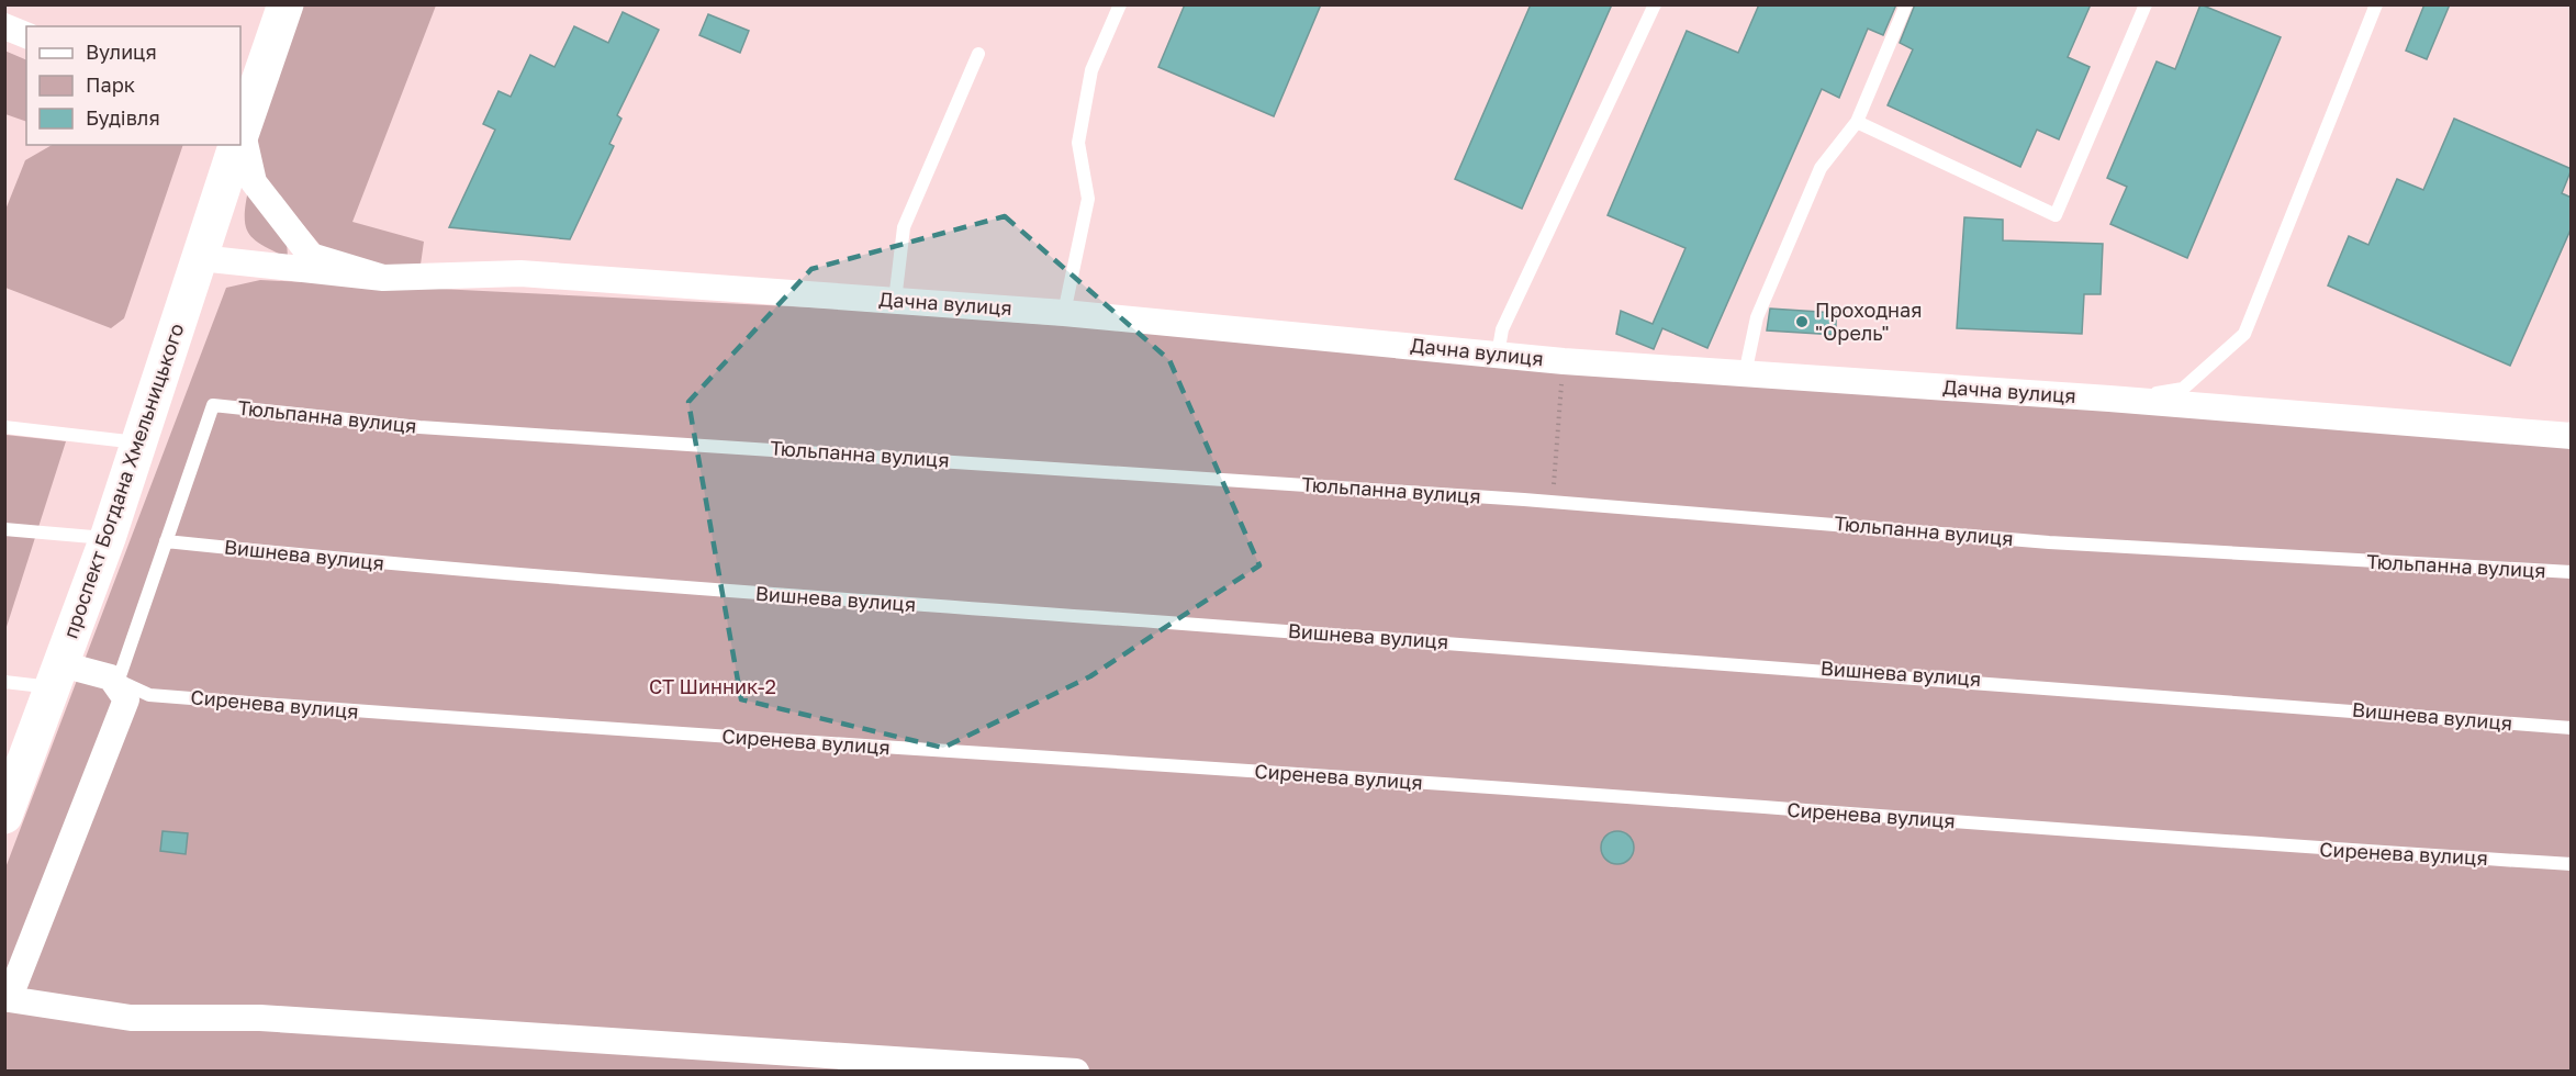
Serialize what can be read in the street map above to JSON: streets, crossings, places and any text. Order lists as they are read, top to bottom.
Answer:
{
  "streets": {
    "main road": ["проспект Богдана Хмельницького"],
    "street": ["Дачна вулиця"],
    "lane": ["Тюльпанна вулиця", "Вишнева вулиця", "Сиренева вулиця"]
  },
  "crossings": [
    ["Тюльпанна вулиця", "Вишнева вулиця"]
  ],
  "parks": ["СТ Шинник-2"],
  "places": ["Проходная \"Орель\""],
  "legend": ["Вулиця", "Парк", "Будівля"]
}
